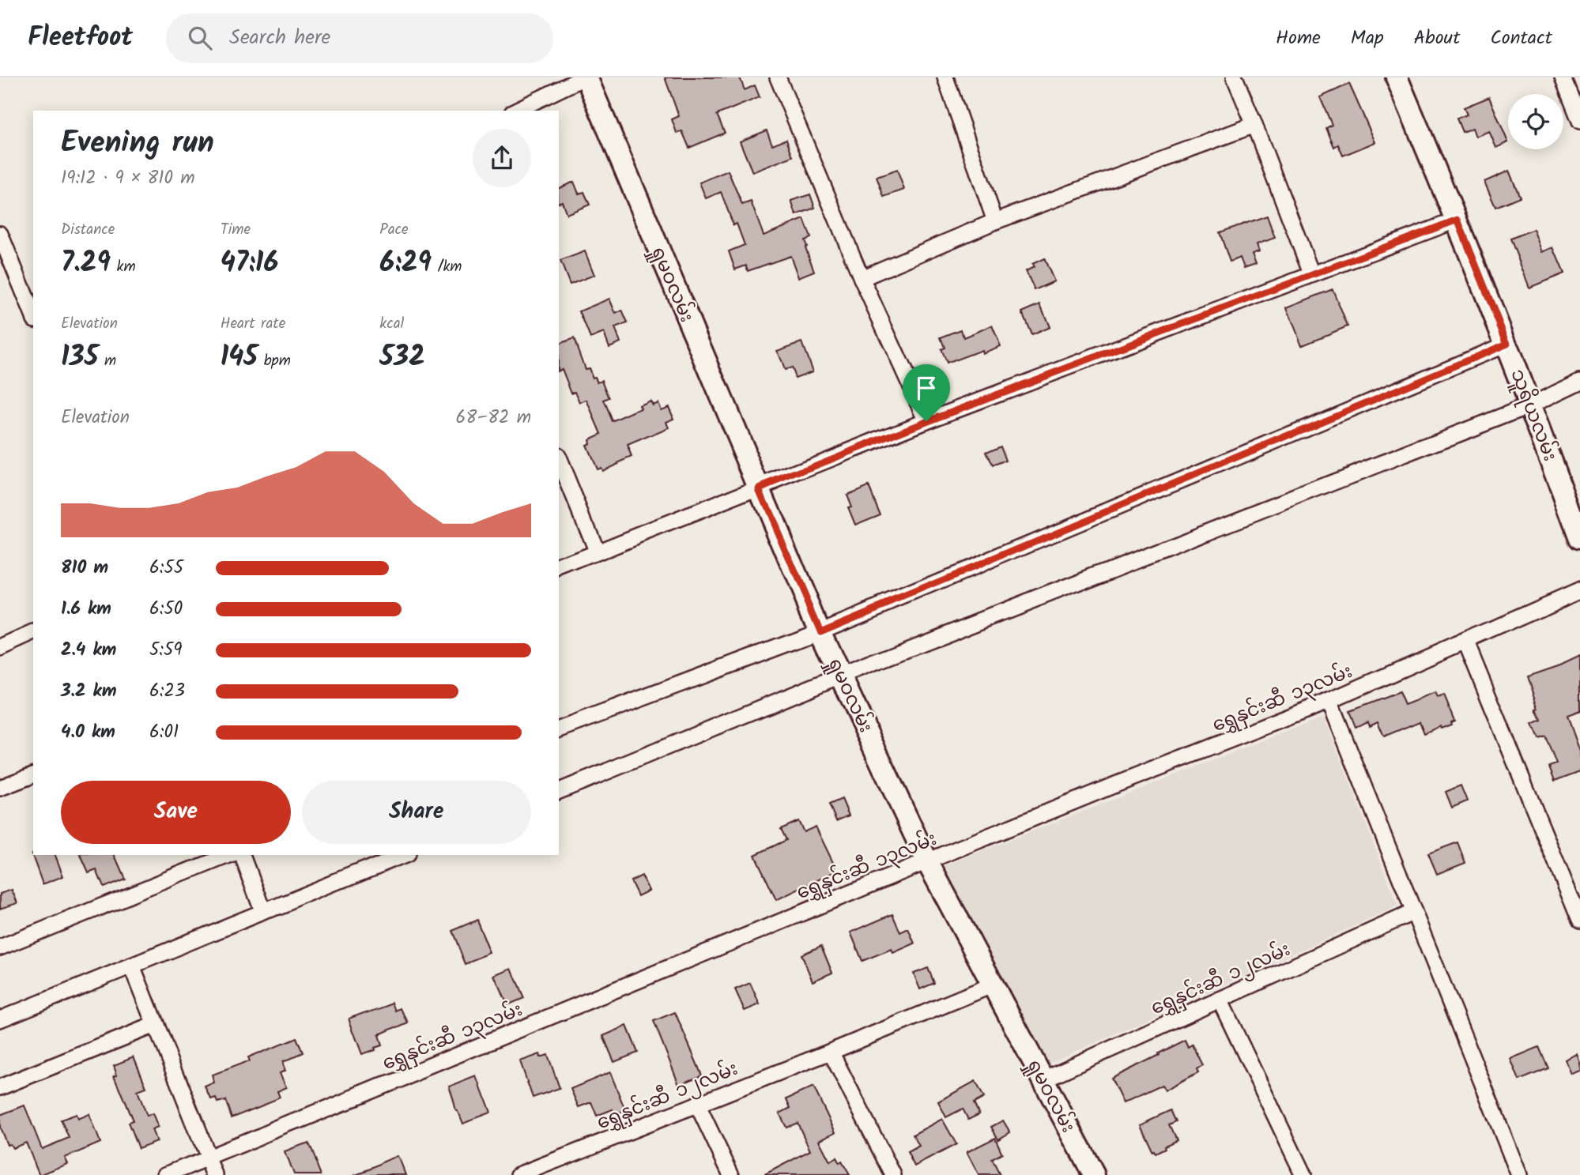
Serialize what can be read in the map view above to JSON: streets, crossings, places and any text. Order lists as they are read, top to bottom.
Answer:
{
  "streets": {
    "street": [
      "ရှုမဝလမ်း",
      "သူရိယလမ်း",
      "ရွှေနှင်းဆီ ၁၃လမ်း",
      "ရွှေနှင်းဆီ ၁၂လမ်း"
    ]
  },
  "crossings": [
    ["ရှုမဝလမ်း", "ရွှေနှင်းဆီ ၁၃လမ်း"],
    ["ရှုမဝလမ်း", "ရွှေနှင်းဆီ ၁၂လမ်း"]
  ],
  "page": {
    "header": "Fleetfoot",
    "search": "Search here",
    "nav": [
      "Home",
      "Map",
      "About",
      "Contact"
    ],
    "heading": ["Evening run", "19:12 · 9 × 810 m"],
    "stats": [
      ["Distance", "7.29 km"],
      ["Time", "47:16"],
      ["Pace", "6:29 /km"],
      ["Elevation", "135 m"],
      ["Heart rate", "145 bpm"],
      ["kcal", "532"]
    ],
    "chart": ["Elevation", "68–82 m"],
    "list": [
      {
        "name": "810 m",
        "note": "6:55"
      },
      {
        "name": "1.6 km",
        "note": "6:50"
      },
      {
        "name": "2.4 km",
        "note": "5:59"
      },
      {
        "name": "3.2 km",
        "note": "6:23"
      },
      {
        "name": "4.0 km",
        "note": "6:01"
      }
    ],
    "buttons": ["Save", "Share"]
  }
}
